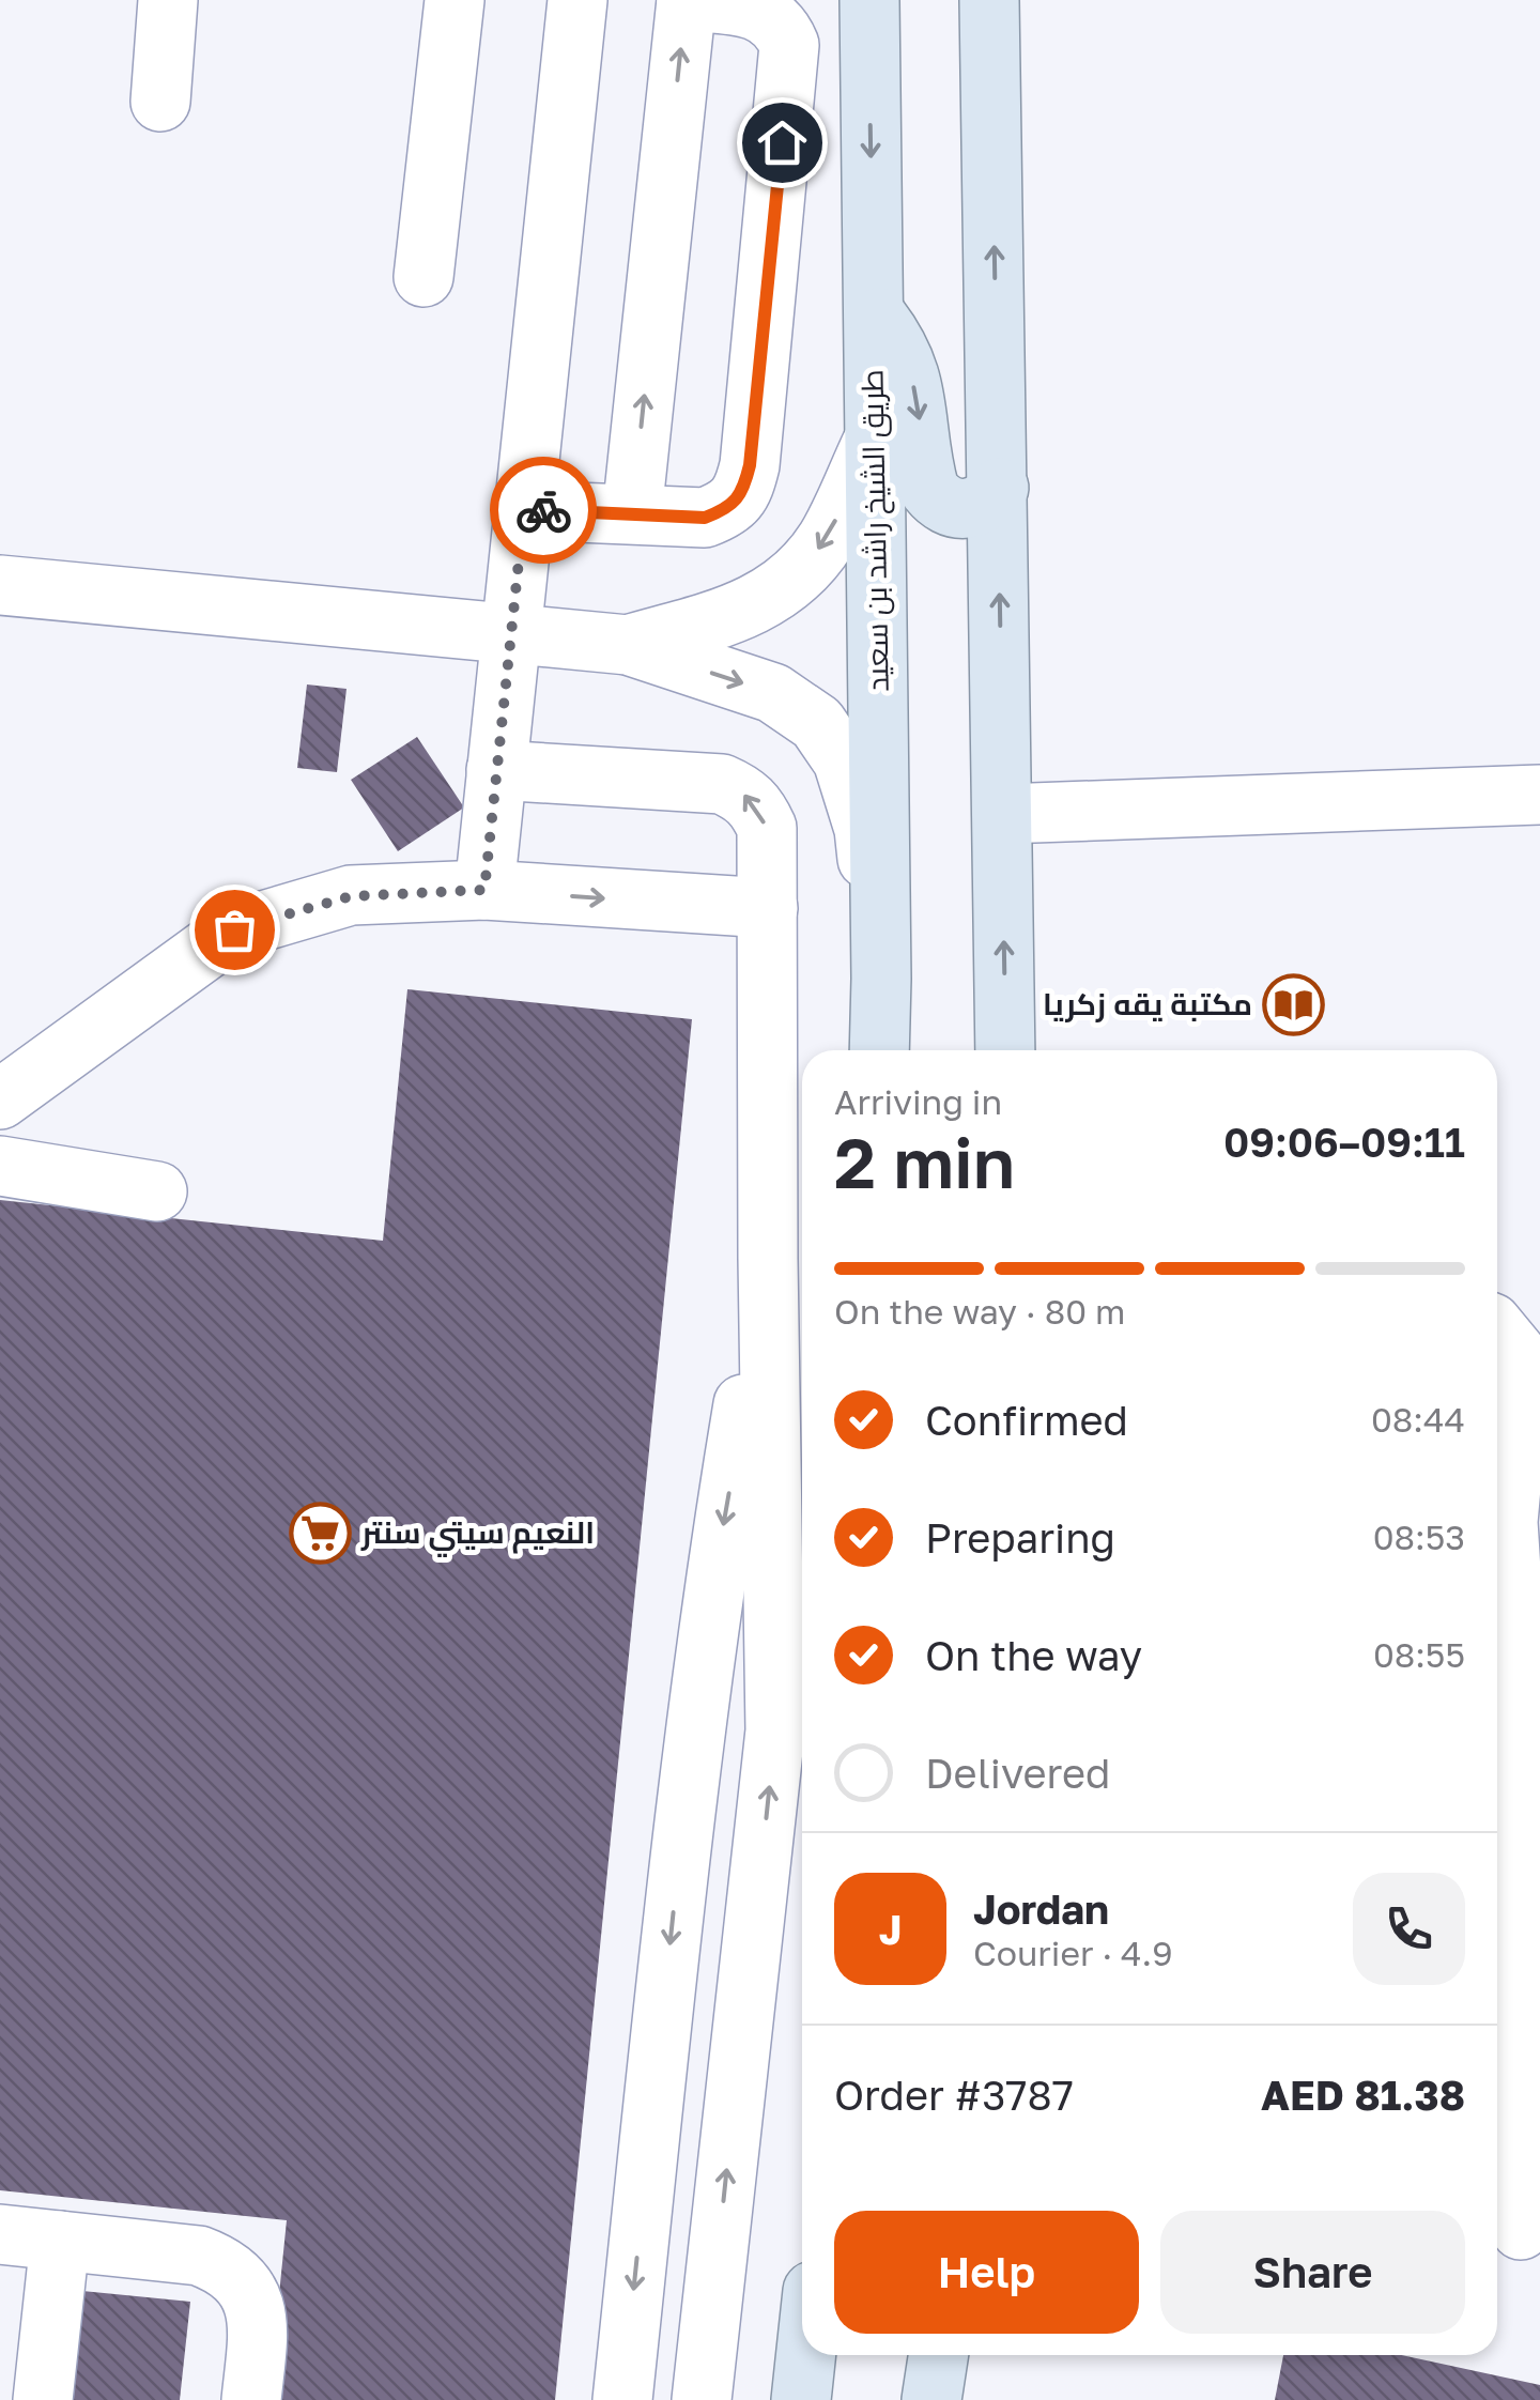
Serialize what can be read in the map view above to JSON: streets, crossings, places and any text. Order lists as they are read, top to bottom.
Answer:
{
  "streets": {
    "main road": ["طريق الشيخ راشد بن سعيد"]
  },
  "places": {
    "library": ["مكتبة يقه زكريا"],
    "supermarket": ["النعيم سيتي سنتر"]
  },
  "page": {
    "heading": ["2 min", "Arriving in", "09:06–09:11"],
    "panel": [
      "Jordan",
      "Courier · 4.9",
      "Order #3787",
      "AED 81.38"
    ],
    "bar": "On the way · 80 m",
    "list": [
      ["Confirmed", "08:44"],
      ["Preparing", "08:53"],
      ["On the way", "08:55"],
      "Delivered"
    ],
    "round": "J",
    "buttons": ["Help", "Share"]
  }
}
